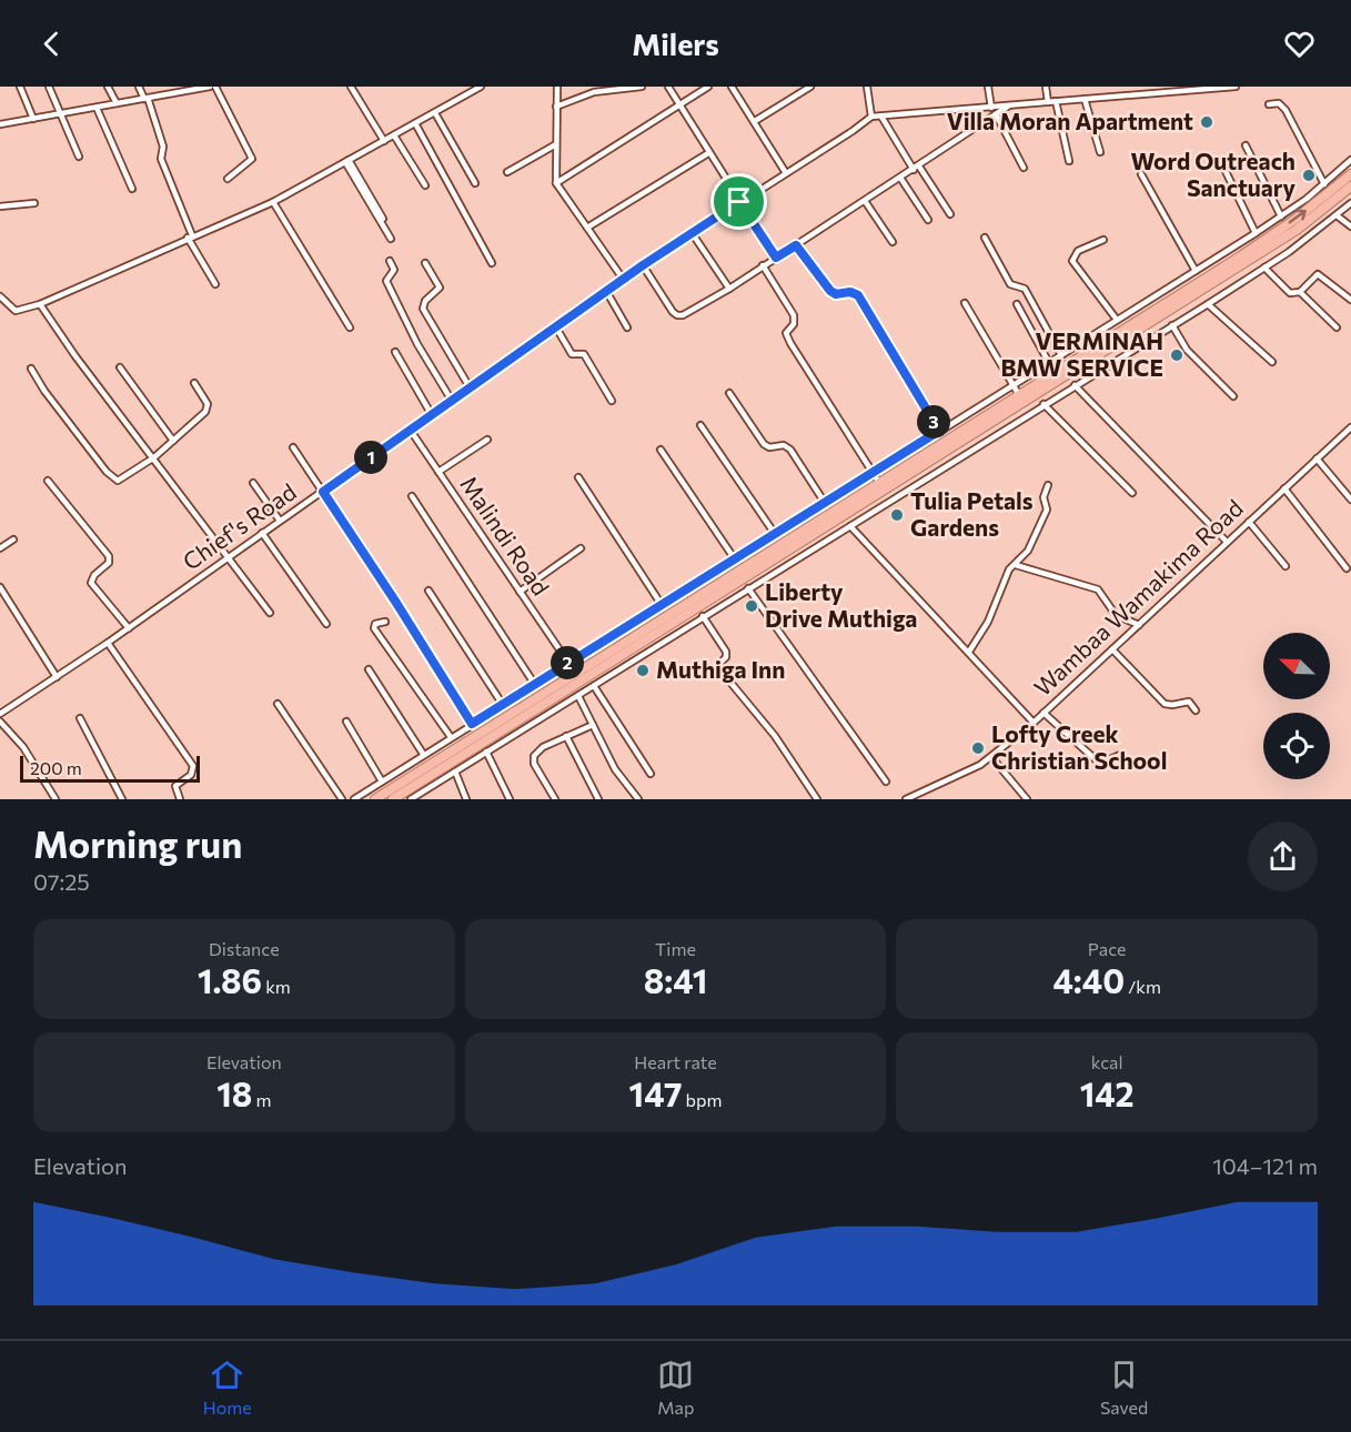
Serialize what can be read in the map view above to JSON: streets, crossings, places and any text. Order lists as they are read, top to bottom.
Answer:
{
  "streets": {
    "street": ["Chief's Road", "Malindi Road", "Wambaa Wamakima Road"]
  },
  "crossings": [
    ["Chief's Road", "Malindi Road"]
  ],
  "places": [
    "Villa Moran Apartment",
    "Word Outreach Sanctuary",
    "VERMINAH BMW SERVICE",
    "Tulia Petals Gardens",
    "Liberty Drive Muthiga",
    "Muthiga Inn",
    "Lofty Creek Christian School"
  ],
  "scale_bar": "200 m",
  "north": "top left",
  "page": {
    "header": "Milers",
    "pins": ["3", "1", "2"],
    "scale": "200 m",
    "heading": ["Morning run", "07:25"],
    "stats": [
      ["Distance", "1.86 km"],
      ["Time", "8:41"],
      ["Pace", "4:40 /km"],
      ["Elevation", "18 m"],
      ["Heart rate", "147 bpm"],
      ["kcal", "142"]
    ],
    "chart": ["Elevation", "104–121 m"],
    "tabs": ["Home", "Map", "Saved"]
  }
}
